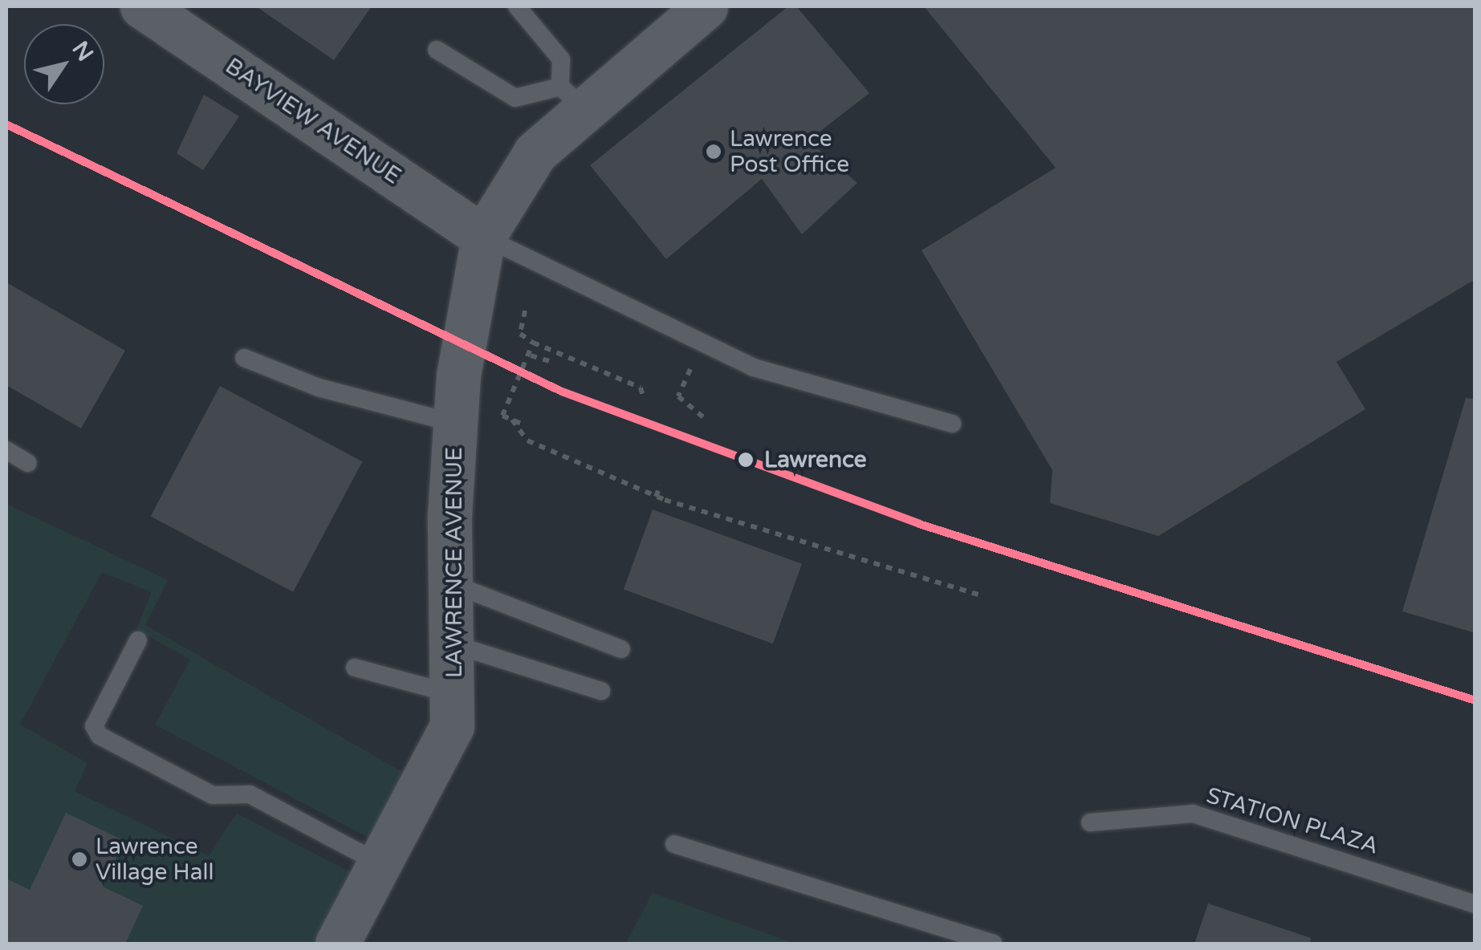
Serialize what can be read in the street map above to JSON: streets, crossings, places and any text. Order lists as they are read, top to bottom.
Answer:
{
  "streets": {
    "street": ["BAYVIEW AVENUE", "LAWRENCE AVENUE"],
    "lane": ["STATION PLAZA"]
  },
  "crossings": [
    ["BAYVIEW AVENUE", "LAWRENCE AVENUE"]
  ],
  "places": ["Lawrence Post Office", "Lawrence", "Lawrence Village Hall"],
  "north": "top right"
}
